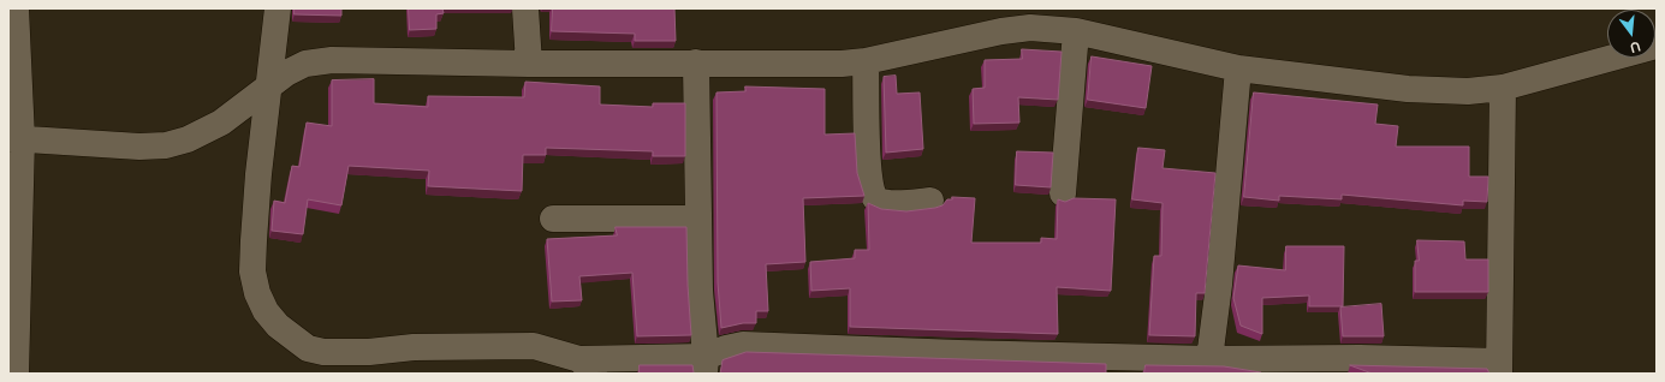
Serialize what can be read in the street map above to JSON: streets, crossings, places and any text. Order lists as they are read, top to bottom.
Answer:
{
  "north": "bottom"
}
